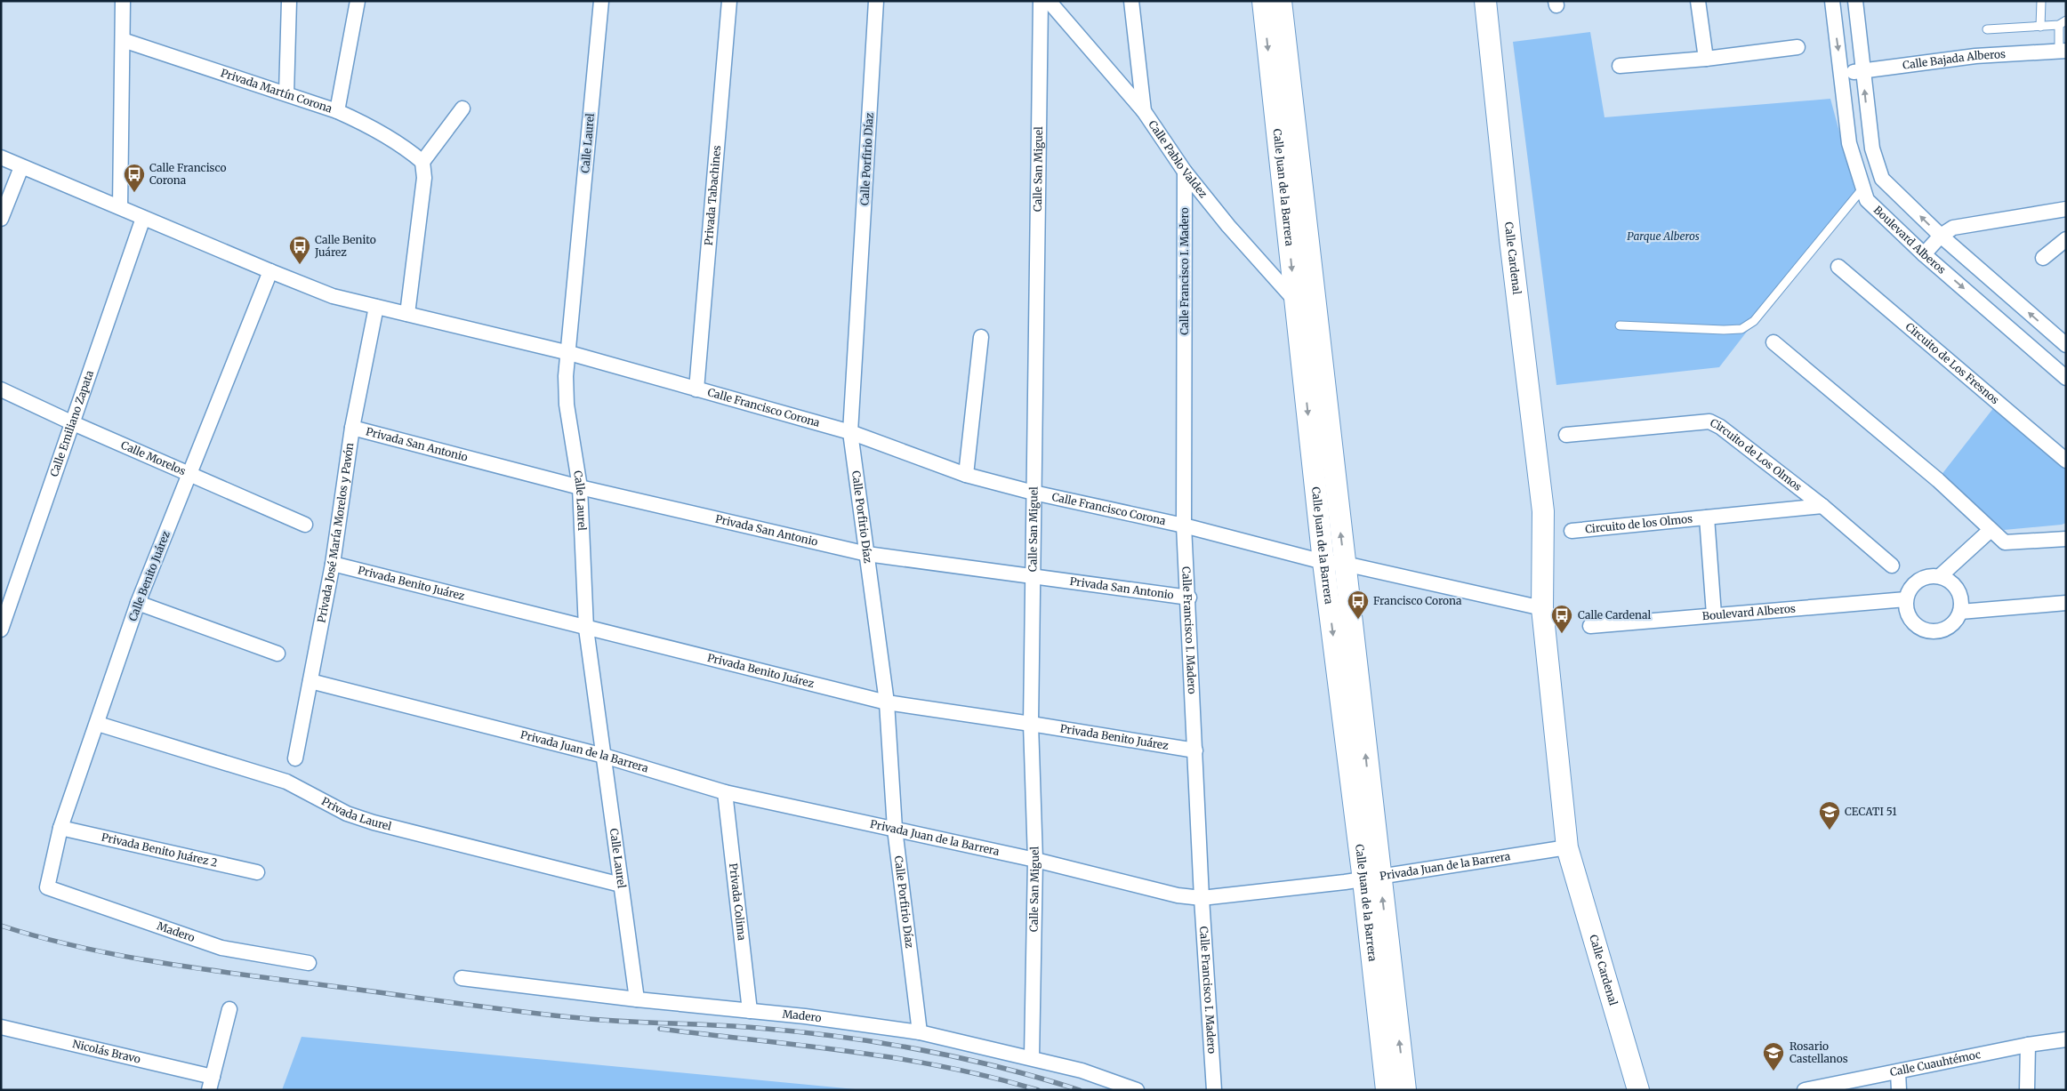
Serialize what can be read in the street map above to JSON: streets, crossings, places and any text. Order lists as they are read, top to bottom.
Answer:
{
  "streets": {
    "main road": ["Calle Juan de la Barrera", "Calle Cardenal"],
    "street": [
      "Calle Bajada Alberos",
      "Privada Martín Corona",
      "Calle Laurel",
      "Calle Pablo Valdez",
      "Calle Porfirio Díaz",
      "Calle San Miguel",
      "Privada Tabachines",
      "Boulevard Alberos",
      "Calle Francisco I. Madero",
      "Circuito de Los Fresnos",
      "Calle Francisco Corona",
      "Calle Emiliano Zapata",
      "Privada San Antonio",
      "Circuito de Los Olmos",
      "Calle Morelos",
      "Circuito de los Olmos",
      "Privada José María Morelos y Pavón",
      "Calle Benito Juárez",
      "Privada Benito Juárez",
      "Privada Juan de la Barrera",
      "Privada Laurel",
      "Privada Benito Juárez 2",
      "Privada Colima",
      "Madero",
      "Nicolás Bravo",
      "Calle Cuauhtémoc"
    ]
  },
  "crossings": [
    ["Calle Bajada Alberos", "Boulevard Alberos"],
    ["Calle Laurel", "Calle Francisco Corona"],
    ["Calle Laurel", "Privada San Antonio"],
    ["Calle Laurel", "Privada Benito Juárez"],
    ["Calle Laurel", "Privada Juan de la Barrera"],
    ["Calle Laurel", "Privada Laurel"],
    ["Calle Laurel", "Madero"],
    ["Calle Pablo Valdez", "Calle Juan de la Barrera"],
    ["Calle Pablo Valdez", "Calle Francisco I. Madero"],
    ["Calle Porfirio Díaz", "Calle Francisco Corona"],
    ["Calle Porfirio Díaz", "Privada San Antonio"],
    ["Calle Porfirio Díaz", "Privada Benito Juárez"],
    ["Calle Porfirio Díaz", "Privada Juan de la Barrera"],
    ["Calle Porfirio Díaz", "Madero"],
    ["Calle San Miguel", "Calle Francisco Corona"],
    ["Calle San Miguel", "Privada San Antonio"],
    ["Calle San Miguel", "Privada Benito Juárez"],
    ["Calle San Miguel", "Privada Juan de la Barrera"],
    ["Calle San Miguel", "Madero"],
    ["Calle Juan de la Barrera", "Calle Francisco Corona"],
    ["Calle Juan de la Barrera", "Privada Juan de la Barrera"],
    ["Privada Tabachines", "Calle Francisco Corona"],
    ["Boulevard Alberos", "Circuito de los Olmos"],
    ["Calle Cardenal", "Calle Francisco Corona"],
    ["Calle Cardenal", "Privada Juan de la Barrera"],
    ["Calle Francisco I. Madero", "Calle Francisco Corona"],
    ["Calle Francisco I. Madero", "Privada San Antonio"],
    ["Calle Francisco I. Madero", "Privada Benito Juárez"],
    ["Calle Francisco I. Madero", "Privada Juan de la Barrera"],
    ["Calle Francisco Corona", "Calle Emiliano Zapata"],
    ["Calle Francisco Corona", "Privada José María Morelos y Pavón"],
    ["Calle Francisco Corona", "Calle Benito Juárez"],
    ["Calle Emiliano Zapata", "Calle Morelos"],
    ["Privada San Antonio", "Privada José María Morelos y Pavón"],
    ["Circuito de Los Olmos", "Circuito de los Olmos"],
    ["Calle Morelos", "Calle Benito Juárez"],
    ["Privada José María Morelos y Pavón", "Privada Benito Juárez"],
    ["Privada José María Morelos y Pavón", "Privada Juan de la Barrera"],
    ["Calle Benito Juárez", "Privada Laurel"],
    ["Calle Benito Juárez", "Privada Benito Juárez 2"],
    ["Calle Benito Juárez", "Madero"],
    ["Privada Juan de la Barrera", "Privada Colima"],
    ["Privada Colima", "Madero"]
  ],
  "parks": ["Parque Alberos"],
  "places": {
    "bus stop": [
      "Calle Francisco Corona",
      "Calle Benito Juárez",
      "Francisco Corona",
      "Calle Cardenal"
    ],
    "school or university": ["CECATI 51", "Rosario Castellanos"]
  }
}
